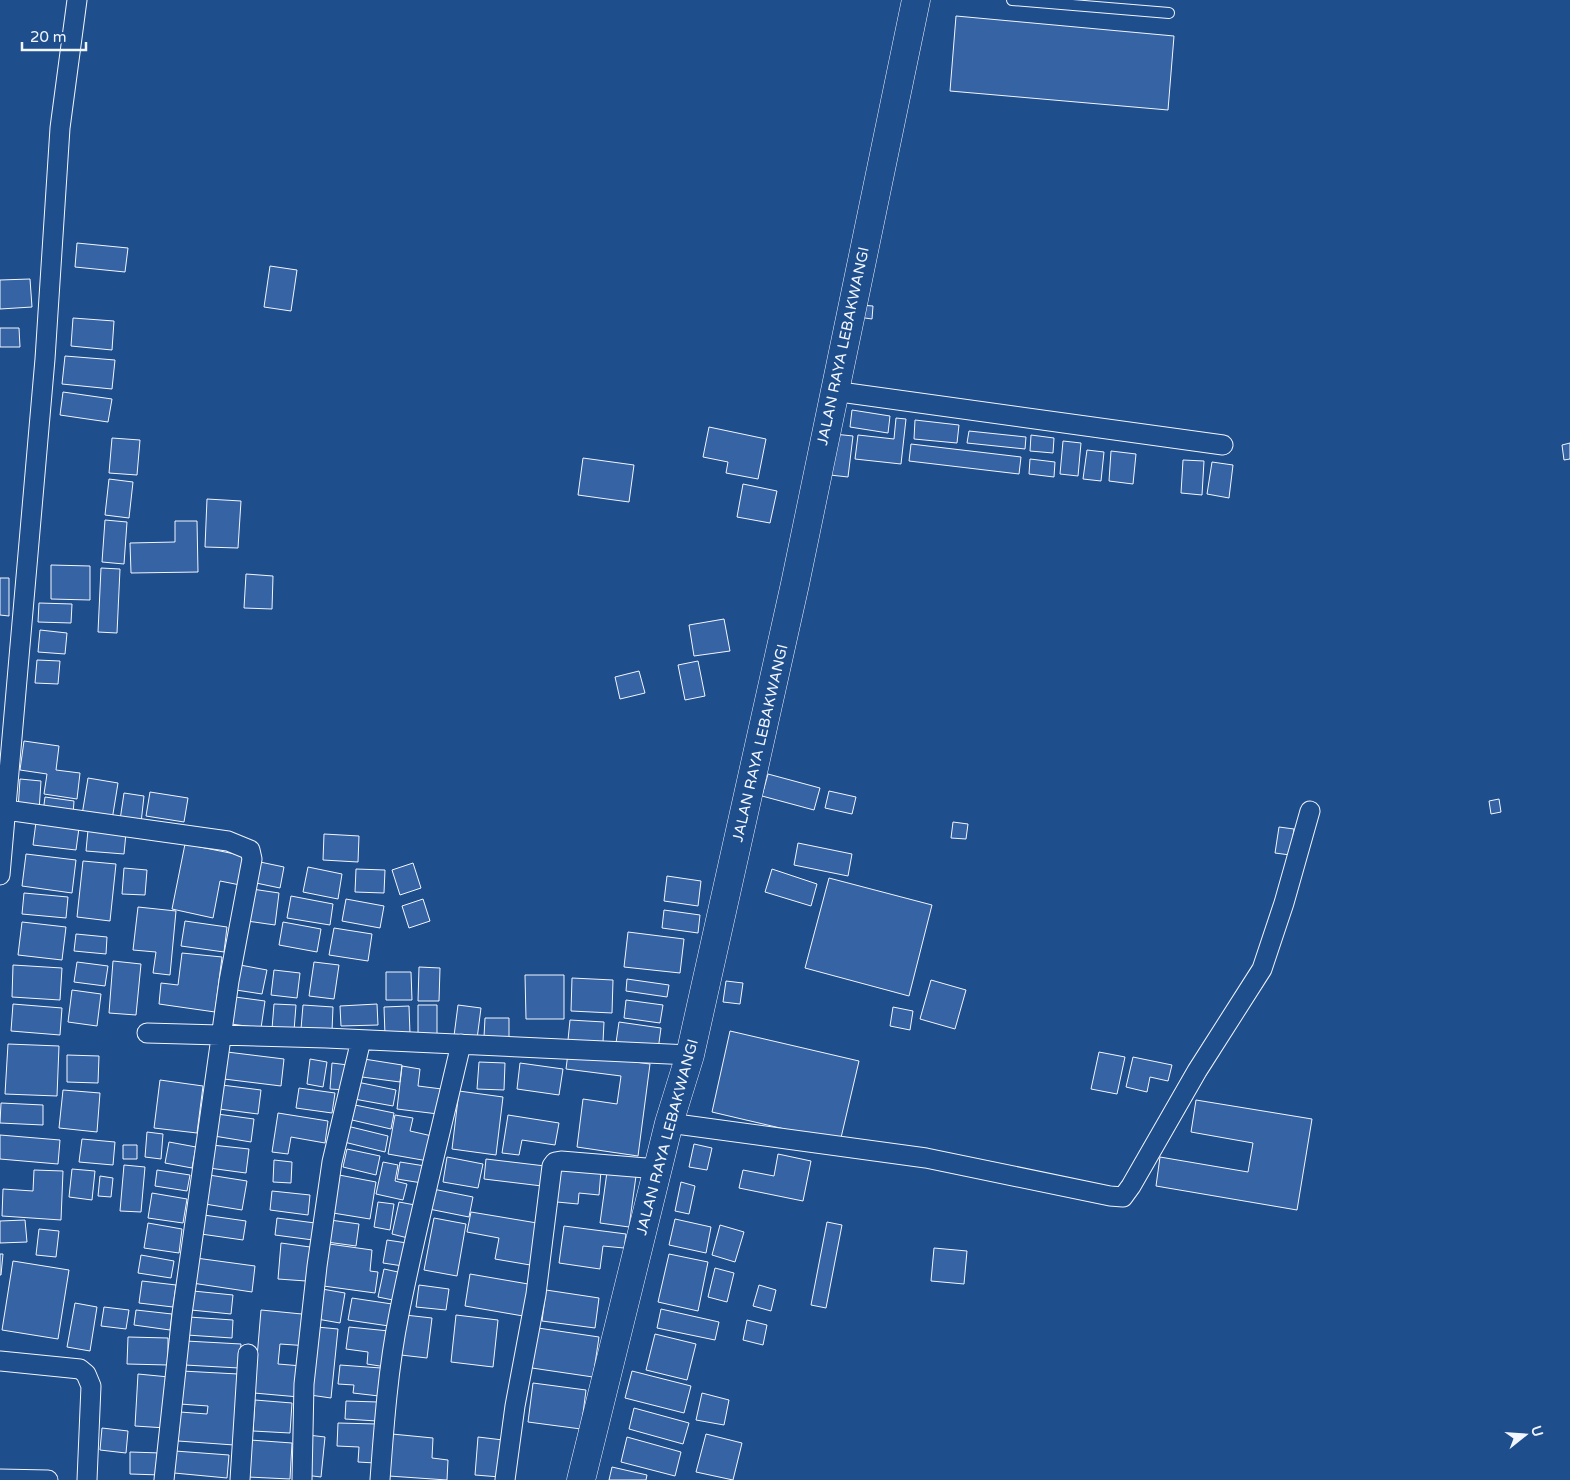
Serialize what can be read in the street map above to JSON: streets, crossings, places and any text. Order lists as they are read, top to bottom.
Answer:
{
  "streets": {
    "main road": ["JALAN RAYA LEBAKWANGI"]
  },
  "scale_bar": "20 m",
  "north": "right"
}
